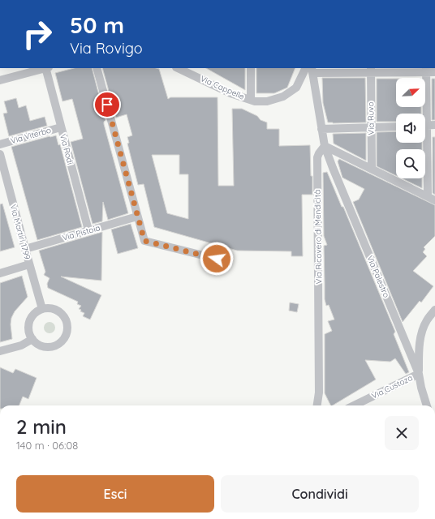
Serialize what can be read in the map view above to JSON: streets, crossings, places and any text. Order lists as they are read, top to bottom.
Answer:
{
  "streets": {
    "street": [
      "Via Cappelle",
      "Via Ruvo",
      "Via Viterbo",
      "Via Rodi",
      "Via Martiri 1799",
      "Via Pistoia",
      "Via Ricovero di Mendicità",
      "Via Palestro",
      "Via Custoza"
    ]
  },
  "crossings": [
    ["Via Viterbo", "Via Rodi"],
    ["Via Rodi", "Via Pistoia"],
    ["Via Martiri 1799", "Via Pistoia"],
    ["Via Ricovero di Mendicità", "Via Palestro"],
    ["Via Palestro", "Via Custoza"]
  ],
  "north": "top right",
  "page": {
    "turn": ["50 m", "Via Rovigo"],
    "heading": ["2 min", "140 m · 06:08"],
    "buttons": ["Esci", "Condividi"]
  }
}
